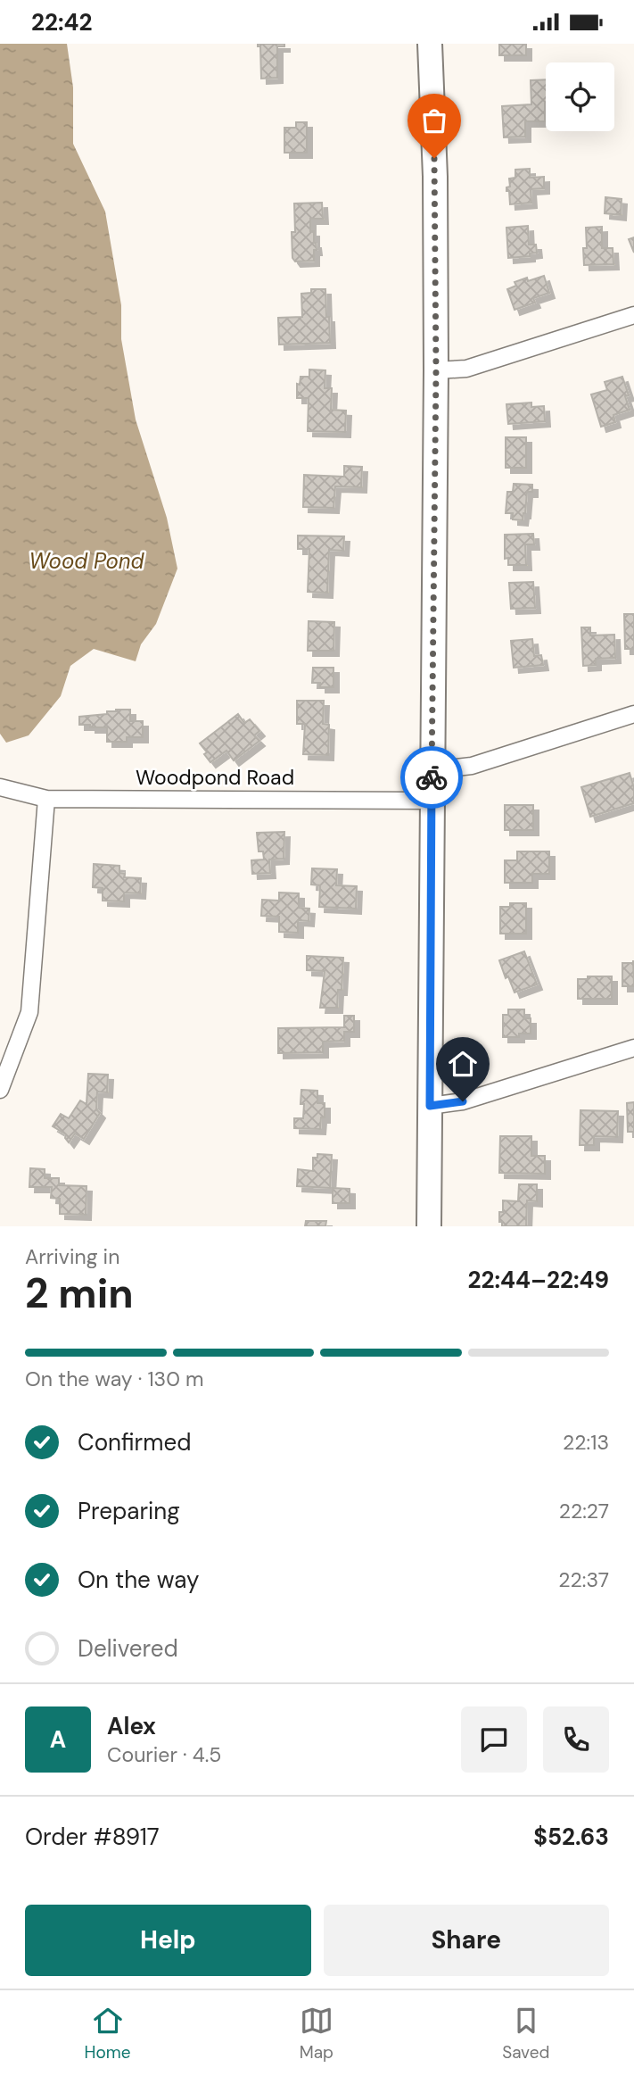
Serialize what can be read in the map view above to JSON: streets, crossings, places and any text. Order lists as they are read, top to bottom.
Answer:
{
  "streets": {
    "street": ["Woodpond Road"]
  },
  "water": ["Wood Pond"],
  "page": {
    "status": "22:42",
    "heading": ["2 min", "Arriving in", "22:44–22:49"],
    "panel": [
      "Alex",
      "Courier · 4.5",
      "Order #8917",
      "$52.63"
    ],
    "bar": "On the way · 130 m",
    "list": [
      ["Confirmed", "22:13"],
      ["Preparing", "22:27"],
      ["On the way", "22:37"],
      "Delivered"
    ],
    "round": "A",
    "buttons": ["Help", "Share"],
    "tabs": ["Home", "Map", "Saved"]
  }
}
